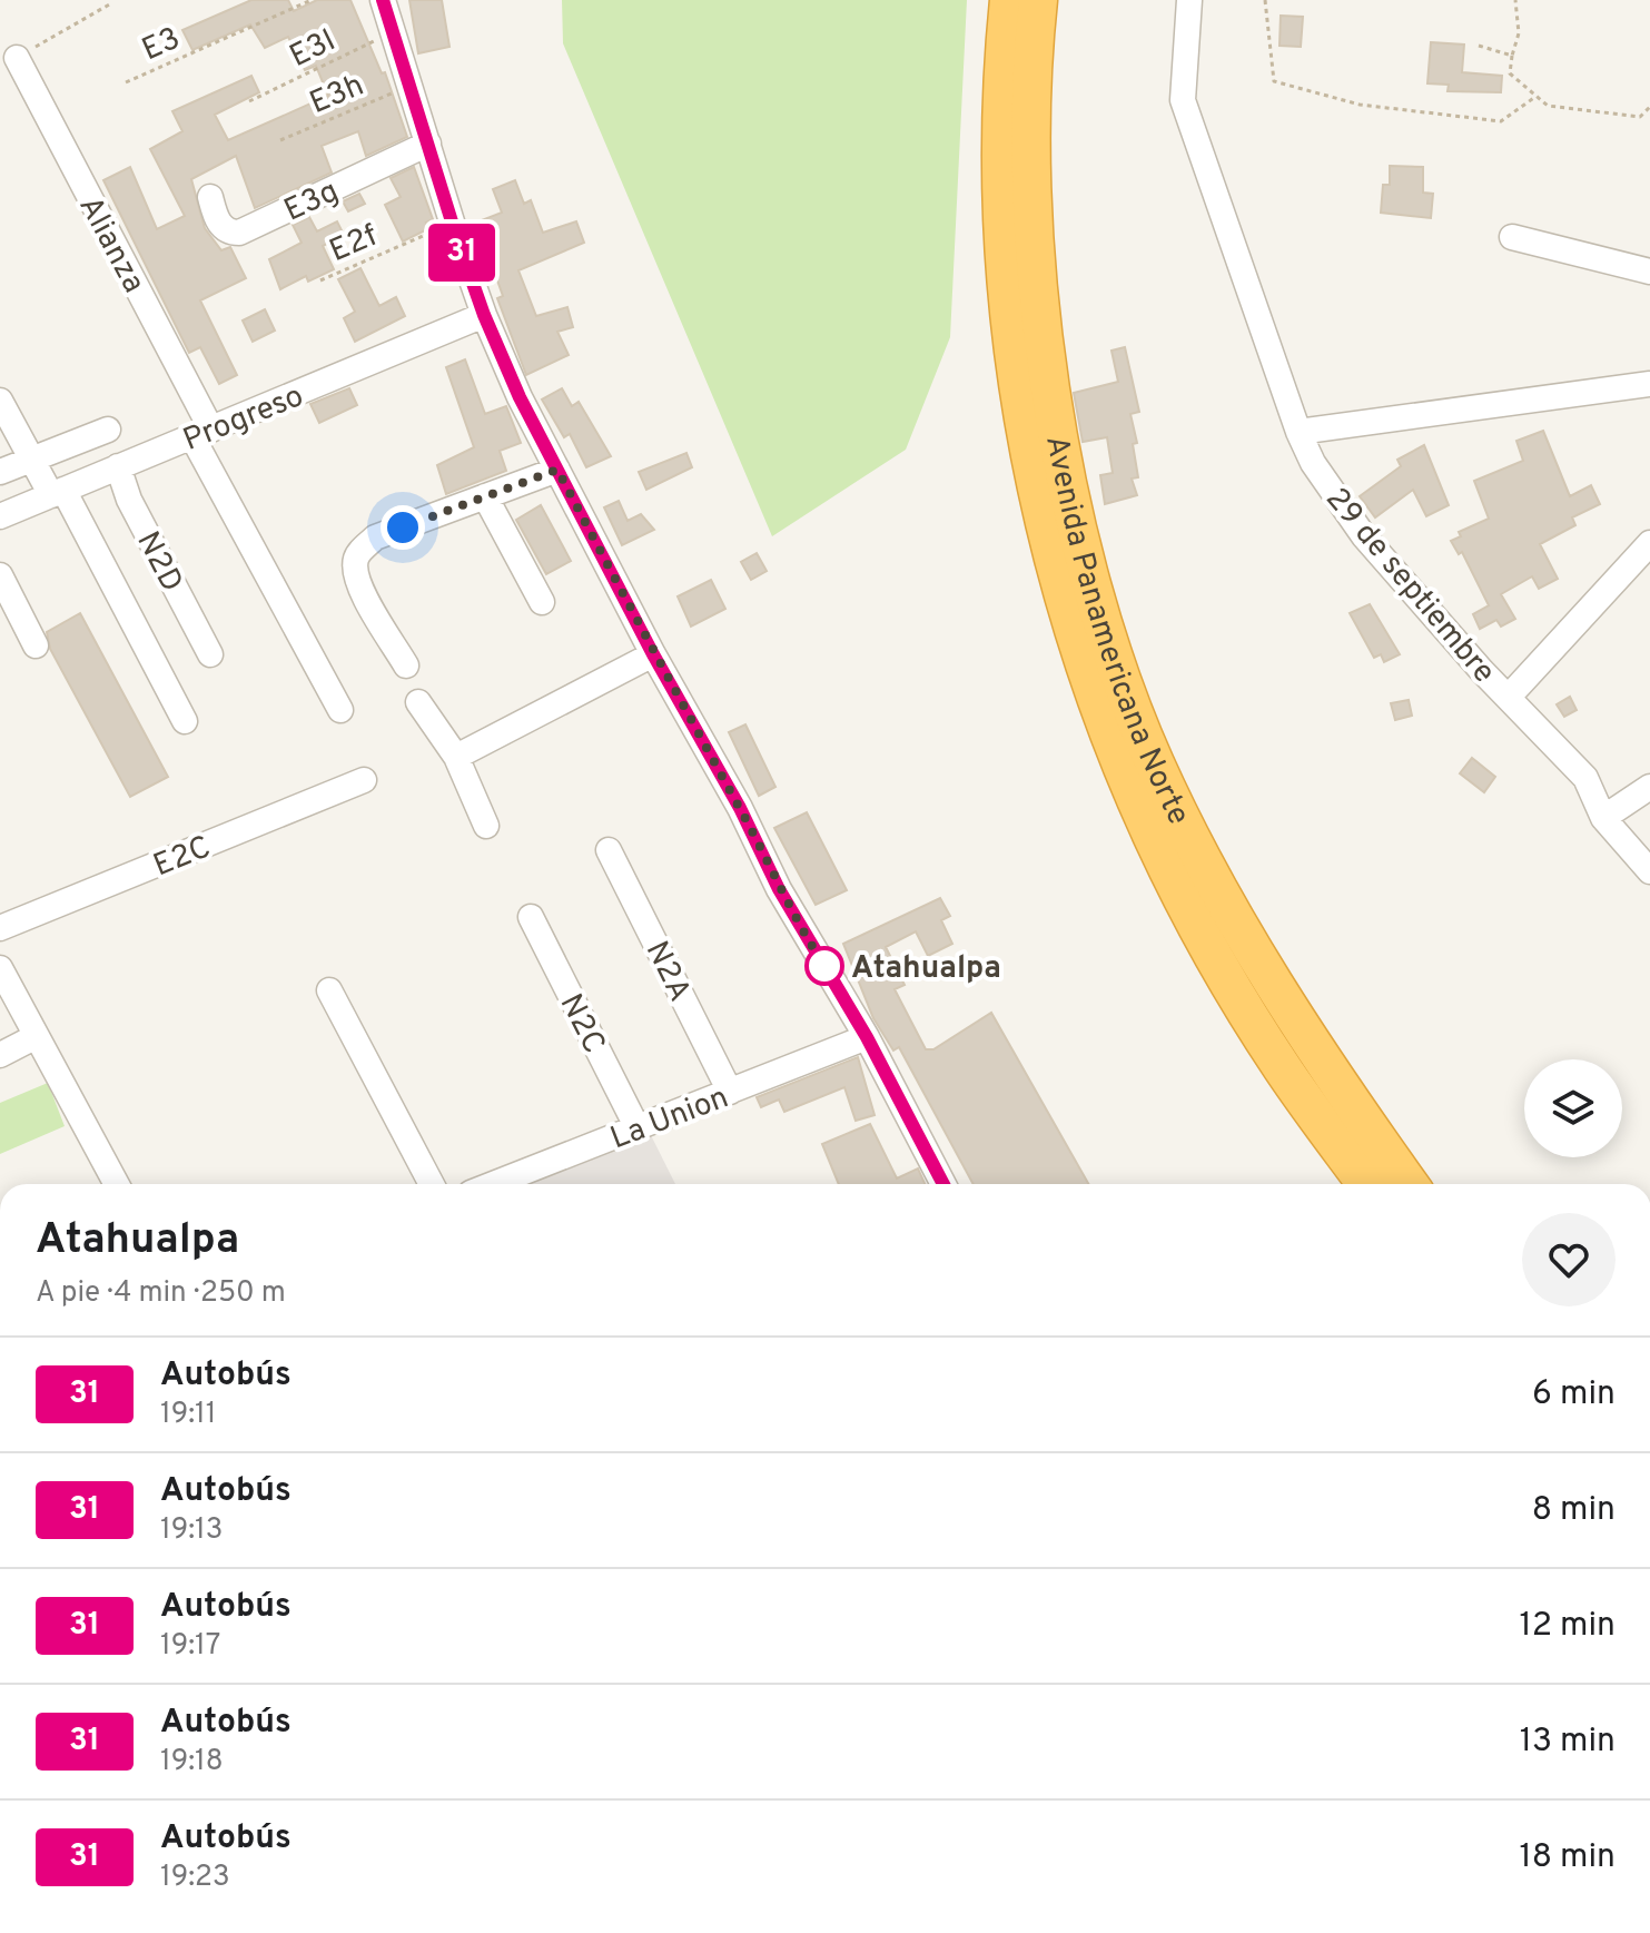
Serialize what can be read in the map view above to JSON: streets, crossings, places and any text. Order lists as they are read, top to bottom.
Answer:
{
  "streets": {
    "highway": ["Avenida Panamericana Norte"],
    "street": [
      "E3g",
      "Alianza",
      "Progreso",
      "N2D",
      "29 de septiembre",
      "E2C",
      "N2A",
      "N2C",
      "La Union"
    ],
    "path": [
      "E3",
      "E3l",
      "E3h",
      "E2f"
    ]
  },
  "crossings": [
    ["Alianza", "Progreso"],
    ["Progreso", "N2D"],
    ["N2A", "La Union"],
    ["N2C", "La Union"]
  ],
  "places": ["Atahualpa"],
  "lines": ["bus line 31"],
  "page": {
    "on_map": "31",
    "heading": ["Atahualpa", "A pie · 4 min · 250 m"],
    "list": [
      {
        "mark": "31",
        "name": "Autobús",
        "note": "19:11",
        "value": "6 min"
      },
      {
        "mark": "31",
        "name": "Autobús",
        "note": "19:13",
        "value": "8 min"
      },
      {
        "mark": "31",
        "name": "Autobús",
        "note": "19:17",
        "value": "12 min"
      },
      {
        "mark": "31",
        "name": "Autobús",
        "note": "19:18",
        "value": "13 min"
      },
      {
        "mark": "31",
        "name": "Autobús",
        "note": "19:23",
        "value": "18 min"
      }
    ]
  }
}
